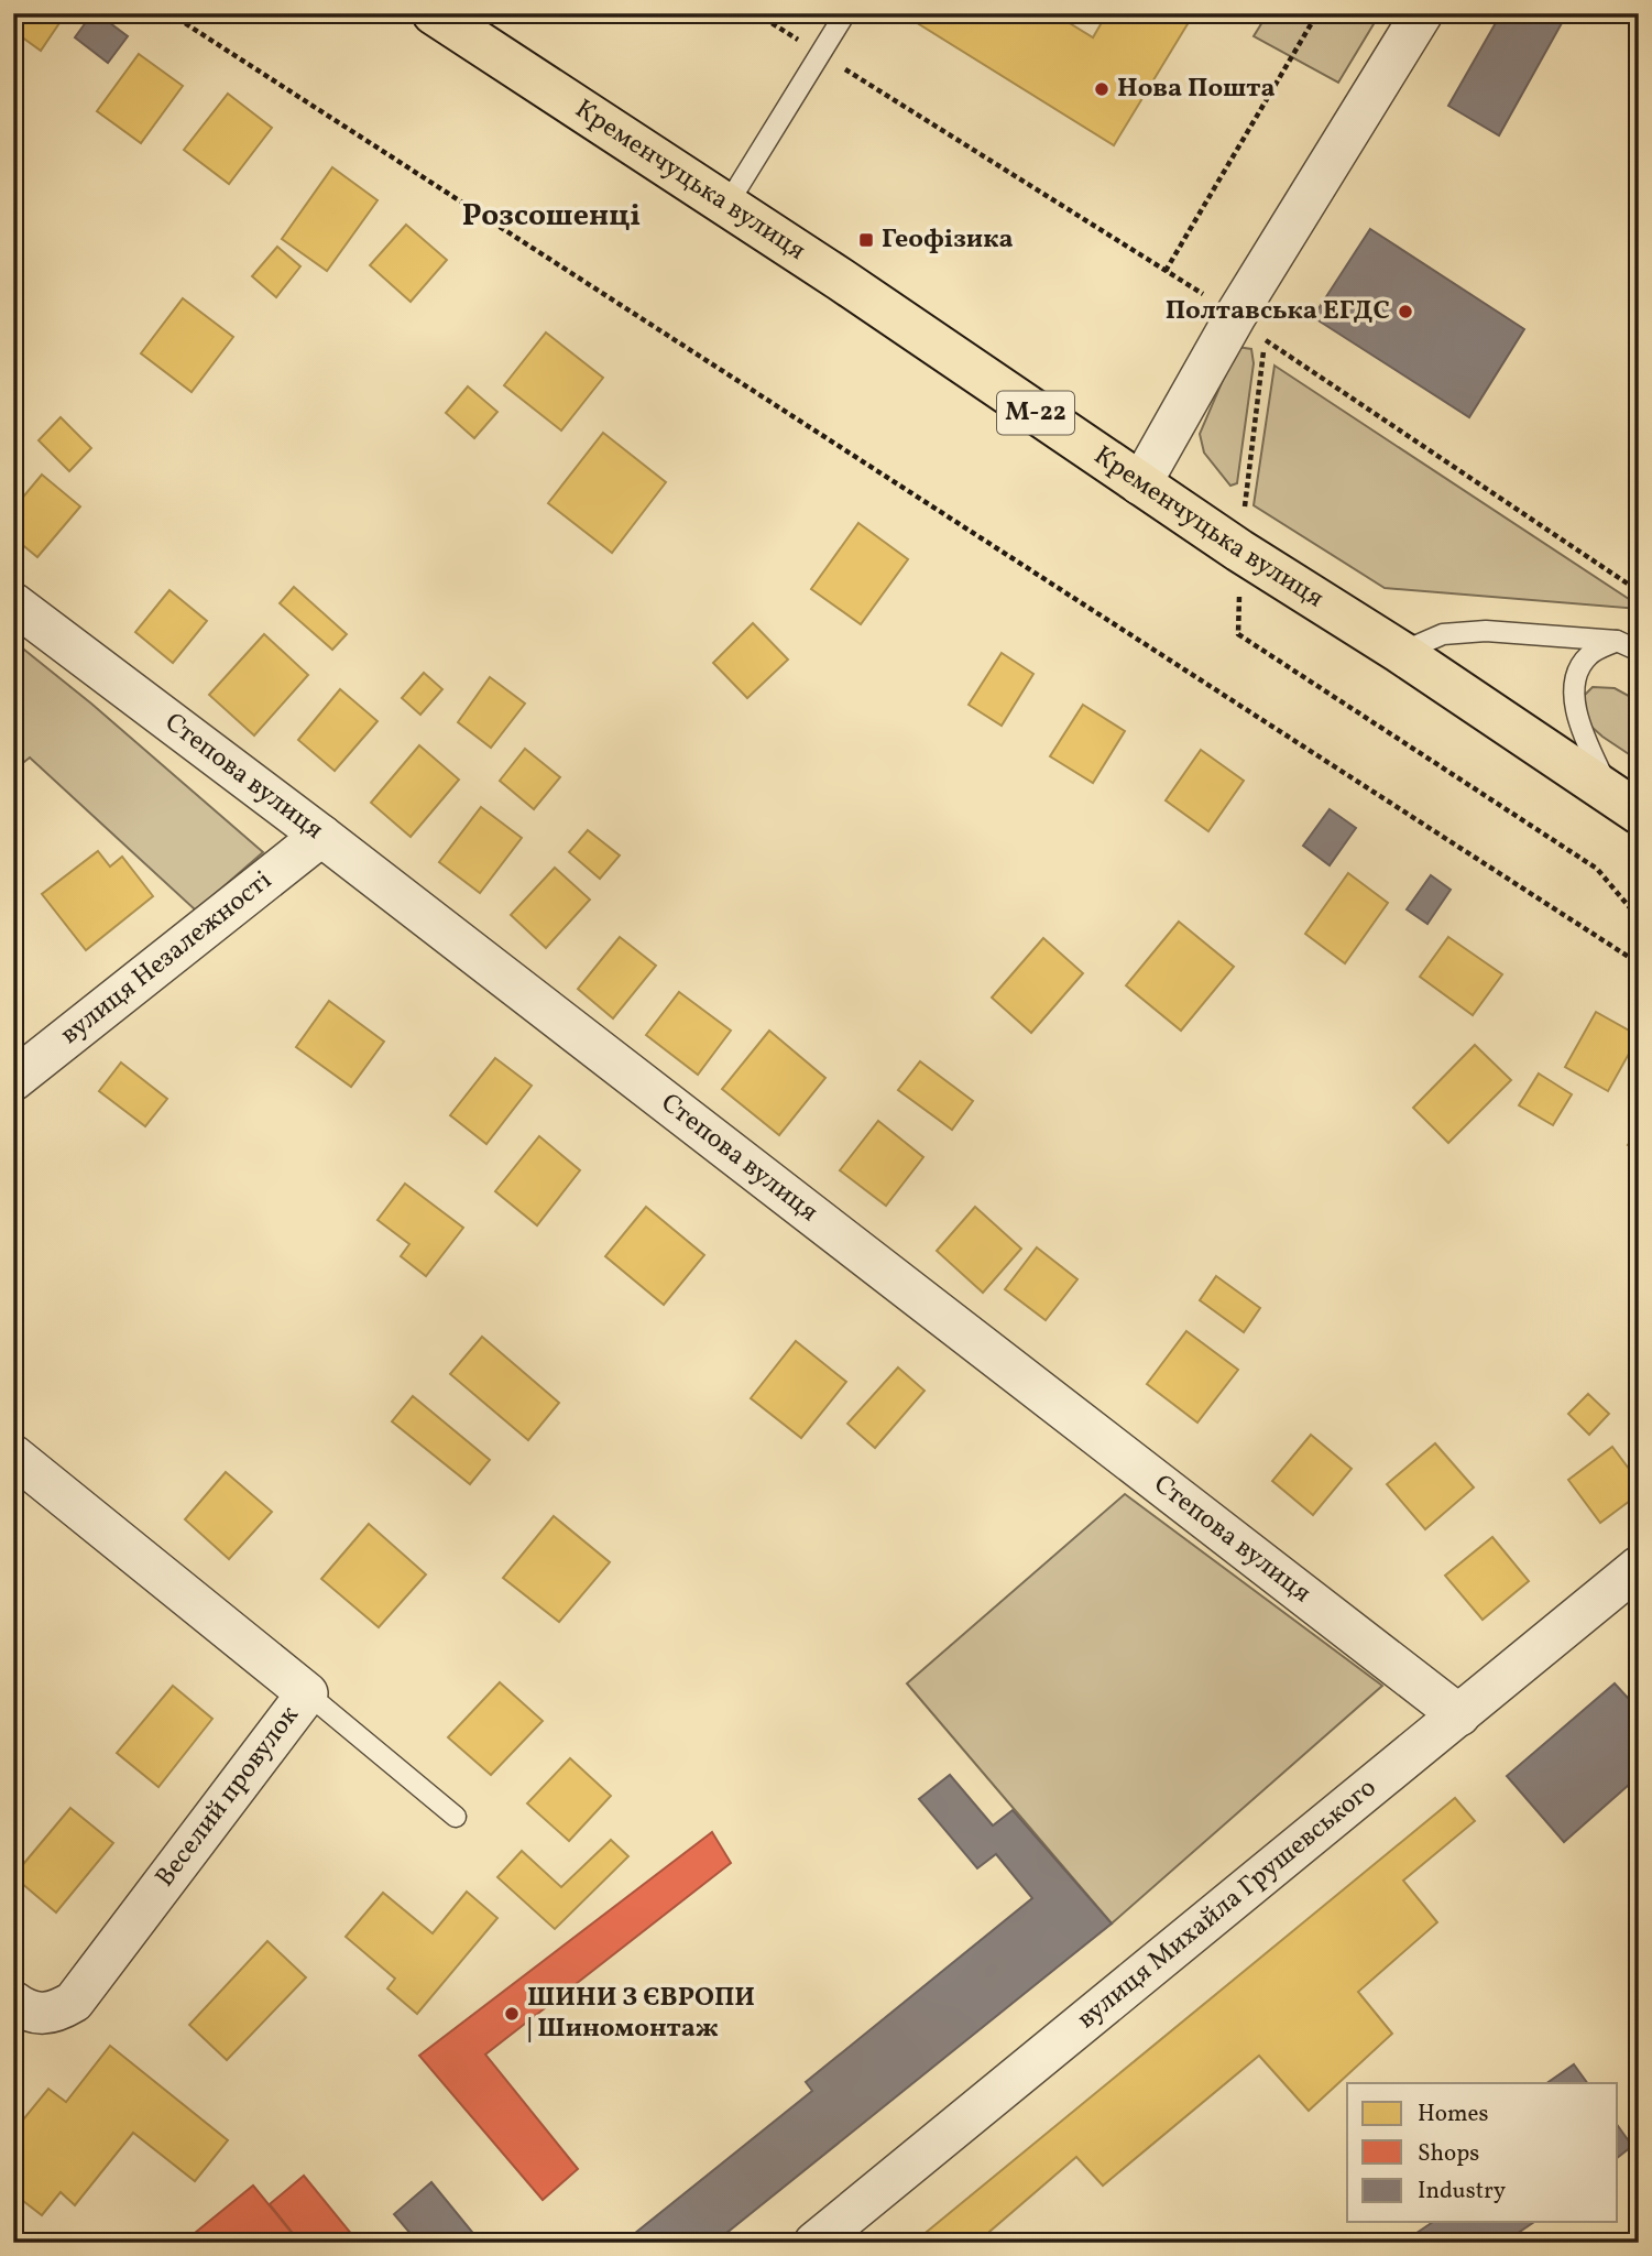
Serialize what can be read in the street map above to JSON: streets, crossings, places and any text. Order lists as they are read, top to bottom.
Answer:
{
  "streets": {
    "highway": ["Кременчуцька вулиця", "М-22"],
    "street": [
      "Степова вулиця",
      "вулиця Незалежності",
      "Веселий провулок",
      "вулиця Михайла Грушевського"
    ]
  },
  "crossings": [
    ["Степова вулиця", "вулиця Незалежності"],
    ["Степова вулиця", "вулиця Михайла Грушевського"]
  ],
  "districts": ["Розсошенці"],
  "places": {
    "other": ["Нова Пошта", "Полтавська ЕГДС", "ШИНИ З ЄВРОПИ | Шиномонтаж"],
    "transit": ["Геофізика"]
  },
  "legend": ["Homes", "Shops", "Industry"]
}
